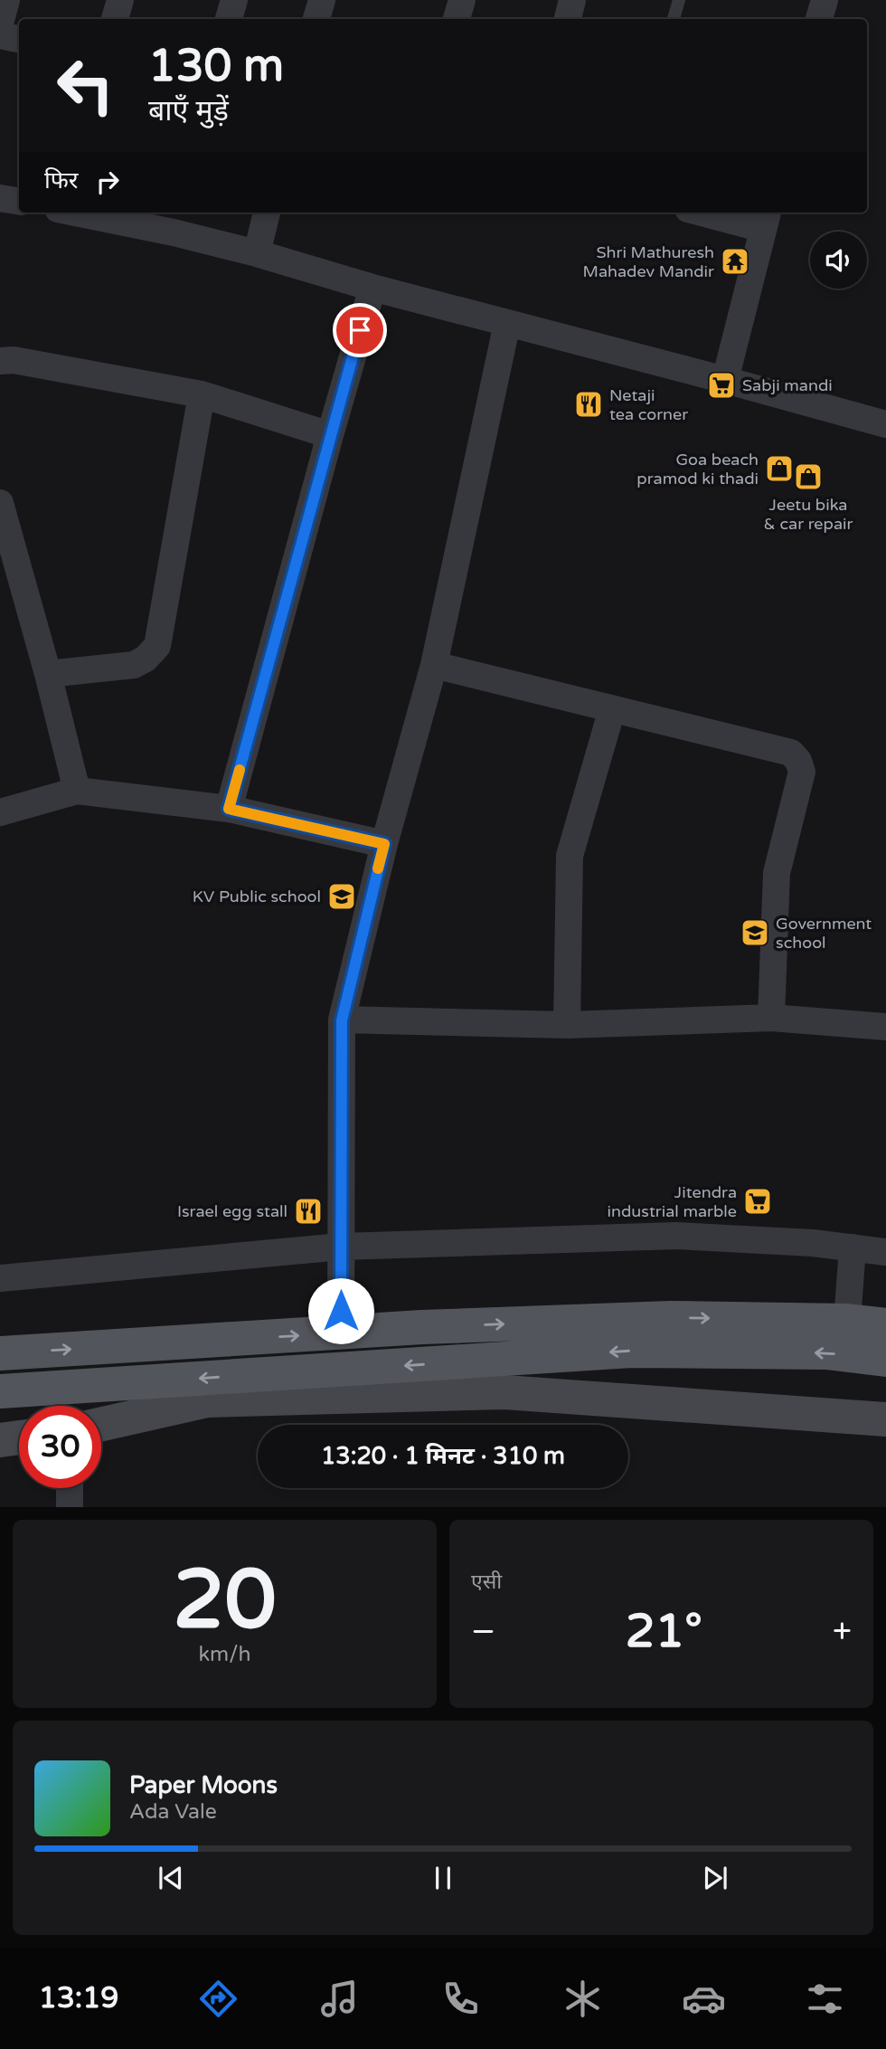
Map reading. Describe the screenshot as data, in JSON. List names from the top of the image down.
{
  "places": {
    "temple": ["Shri Mathuresh Mahadev Mandir"],
    "supermarket": ["Sabji mandi", "Jitendra industrial marble"],
    "restaurant": ["Netaji tea corner", "Israel egg stall"],
    "shop": ["Goa beach pramod ki thadi", "Jeetu bika & car repair"],
    "school or university": ["KV Public school", "Government school"]
  },
  "page": {
    "turn": ["130 m", "बाएँ मुड़ें"],
    "then": "फिर",
    "limit": "30",
    "trip": "13:20 · 1 मिनट · 310 m",
    "tile": [
      ["20", "km/h"],
      "एसी"
    ],
    "heat": ["−", "21°", "+"],
    "song": ["Paper Moons", "Ada Vale"],
    "tabs": "13:19"
  }
}
